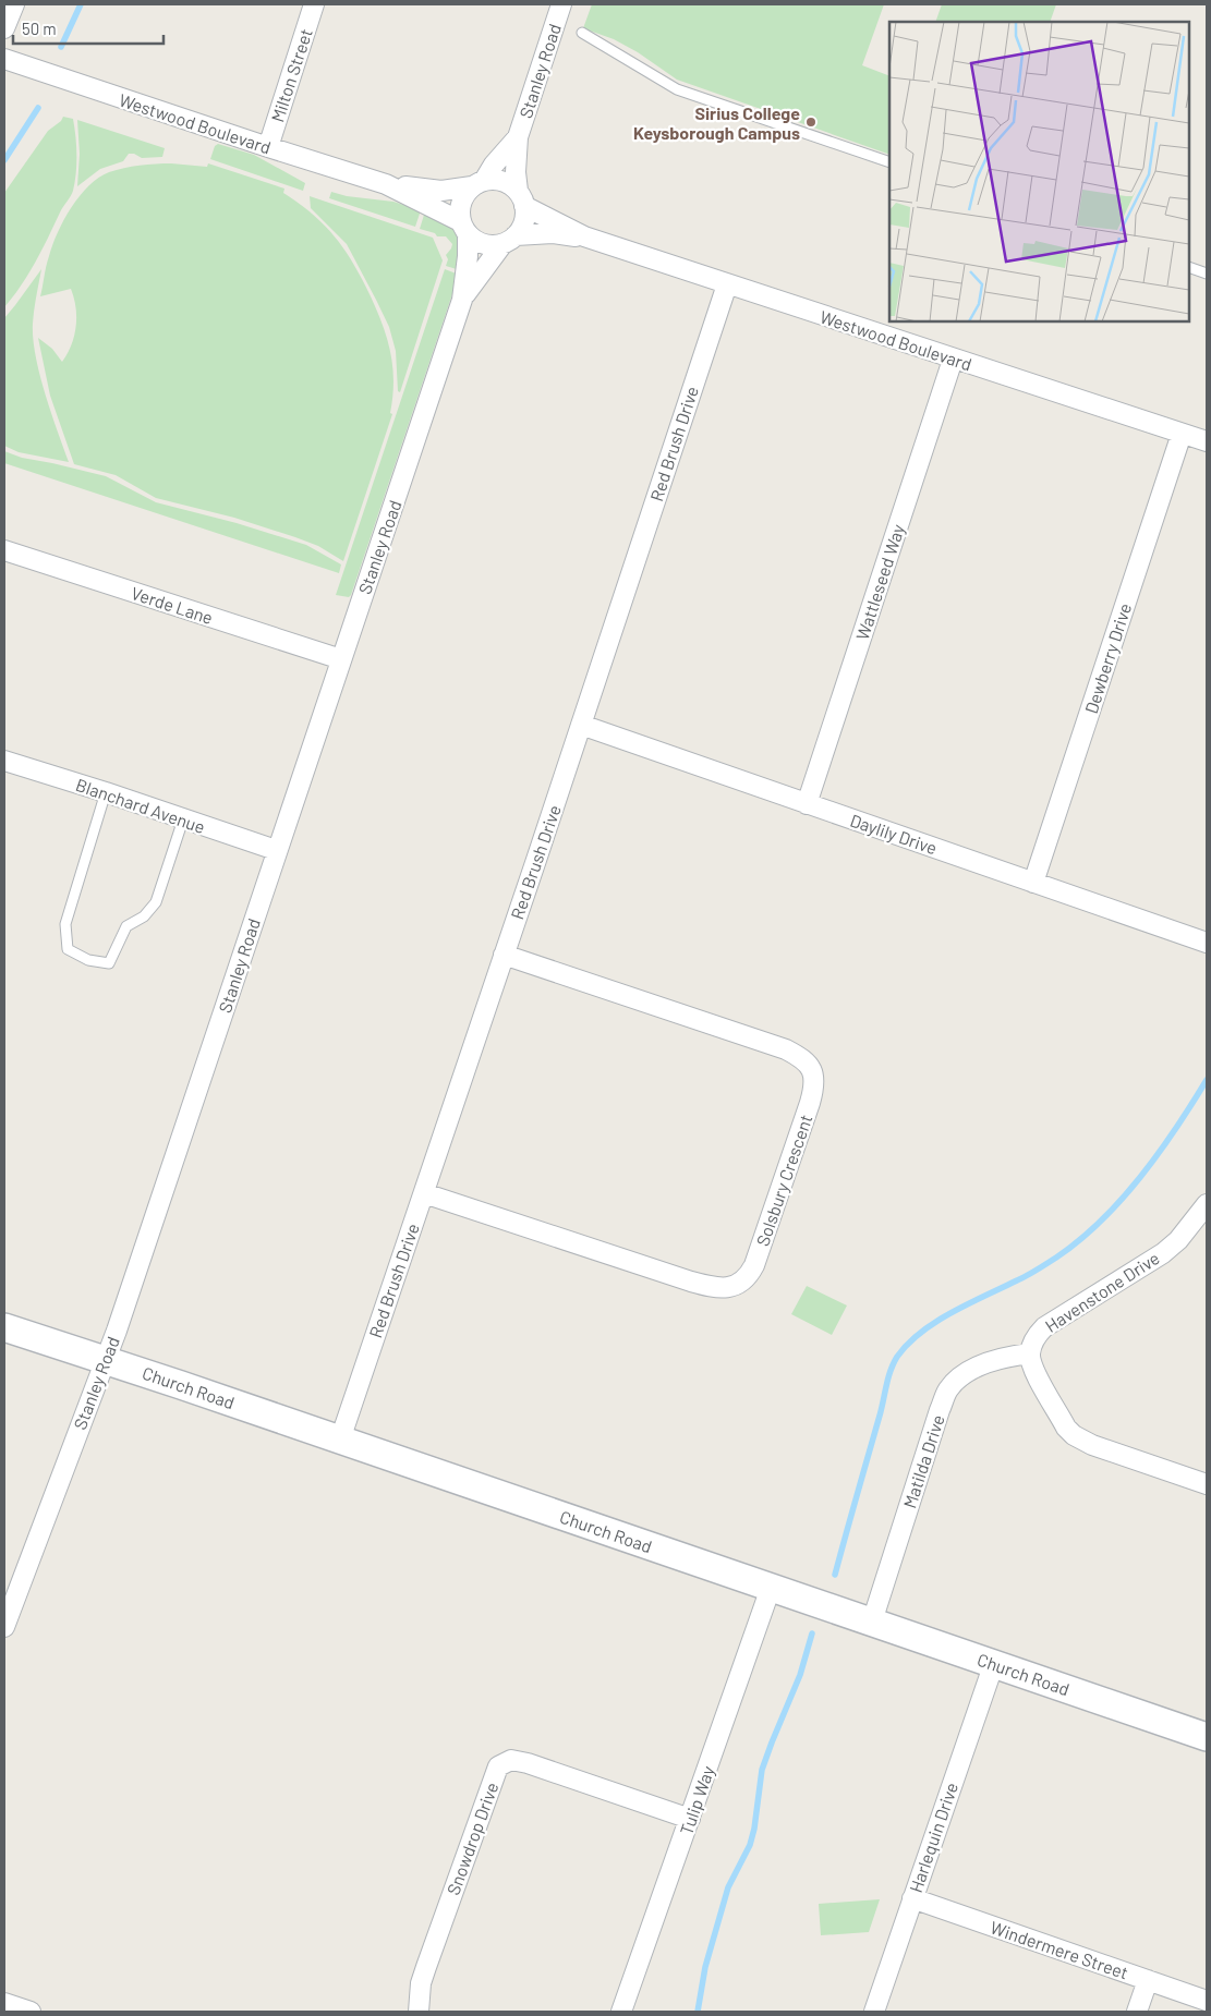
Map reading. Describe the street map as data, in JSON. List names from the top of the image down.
{
  "streets": {
    "main road": ["Church Road"],
    "street": [
      "Stanley Road",
      "Milton Street",
      "Westwood Boulevard",
      "Red Brush Drive",
      "Wattleseed Way",
      "Verde Lane",
      "Dewberry Drive",
      "Blanchard Avenue",
      "Daylily Drive",
      "Solsbury Crescent",
      "Havenstone Drive",
      "Matilda Drive",
      "Tulip Way",
      "Harlequin Drive",
      "Snowdrop Drive",
      "Windermere Street"
    ]
  },
  "crossings": [
    ["Stanley Road", "Westwood Boulevard"],
    ["Stanley Road", "Verde Lane"],
    ["Stanley Road", "Blanchard Avenue"],
    ["Stanley Road", "Church Road"],
    ["Milton Street", "Westwood Boulevard"],
    ["Westwood Boulevard", "Red Brush Drive"],
    ["Westwood Boulevard", "Wattleseed Way"],
    ["Westwood Boulevard", "Dewberry Drive"],
    ["Red Brush Drive", "Daylily Drive"],
    ["Red Brush Drive", "Solsbury Crescent"],
    ["Red Brush Drive", "Church Road"],
    ["Wattleseed Way", "Daylily Drive"],
    ["Dewberry Drive", "Daylily Drive"],
    ["Havenstone Drive", "Matilda Drive"],
    ["Church Road", "Matilda Drive"],
    ["Church Road", "Tulip Way"],
    ["Church Road", "Harlequin Drive"],
    ["Tulip Way", "Snowdrop Drive"],
    ["Harlequin Drive", "Windermere Street"]
  ],
  "places": ["Sirius College Keysborough Campus"],
  "scale_bar": "50 m"
}
